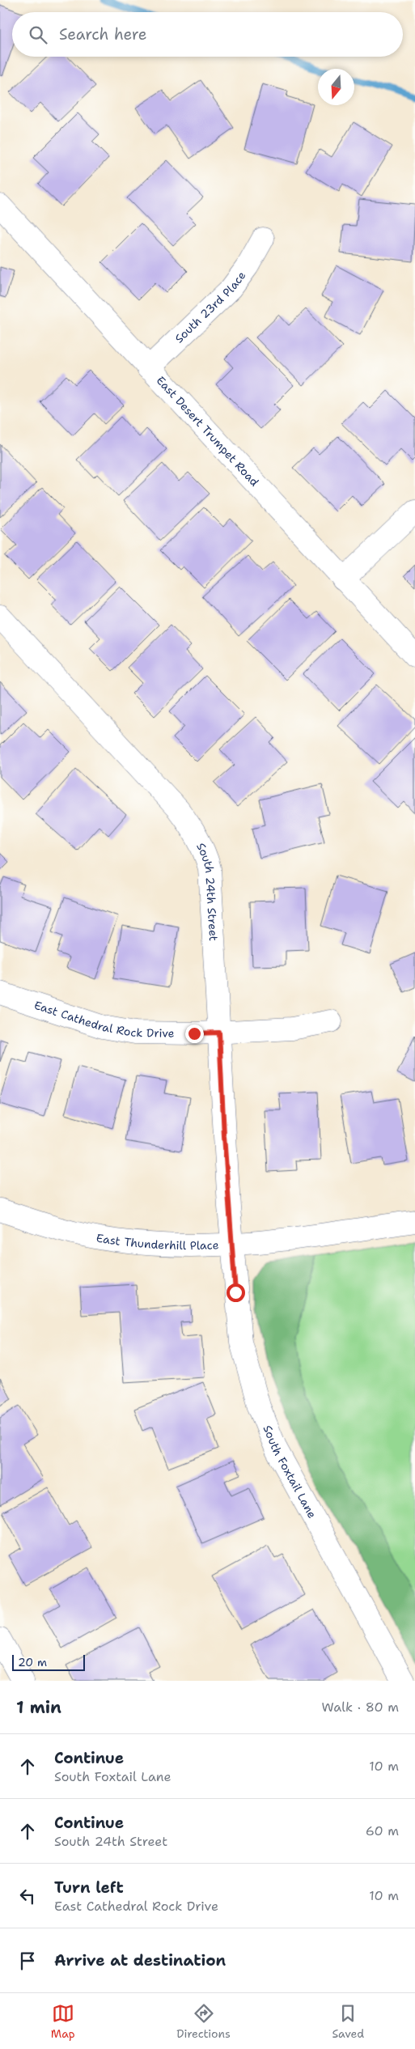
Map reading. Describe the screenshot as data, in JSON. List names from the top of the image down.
{
  "streets": {
    "street": [
      "South 23rd Place",
      "East Desert Trumpet Road",
      "South 24th Street",
      "East Cathedral Rock Drive",
      "East Thunderhill Place",
      "South Foxtail Lane"
    ]
  },
  "crossings": [
    ["South 23rd Place", "East Desert Trumpet Road"],
    ["South 24th Street", "East Cathedral Rock Drive"],
    ["South 24th Street", "East Thunderhill Place"],
    ["South 24th Street", "South Foxtail Lane"],
    ["East Thunderhill Place", "South Foxtail Lane"]
  ],
  "scale_bar": "20 m",
  "north": "bottom",
  "page": {
    "search": "Search here",
    "scale": "20 m",
    "heading": ["1 min", "Walk · 80 m"],
    "list": [
      ["Continue", "South Foxtail Lane", "10 m"],
      ["Continue", "South 24th Street", "60 m"],
      ["Turn left", "East Cathedral Rock Drive", "10 m"],
      "Arrive at destination"
    ],
    "nav": ["Map", "Directions", "Saved"]
  }
}
